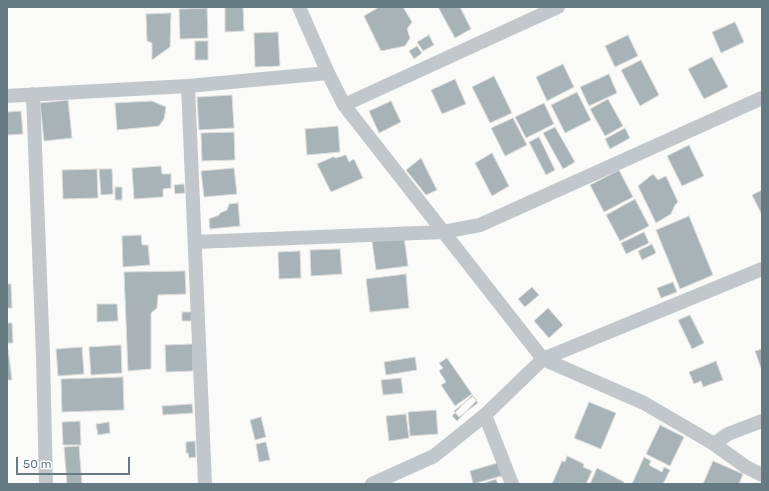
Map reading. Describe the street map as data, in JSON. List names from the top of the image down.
{
  "scale_bar": "50 m"
}
